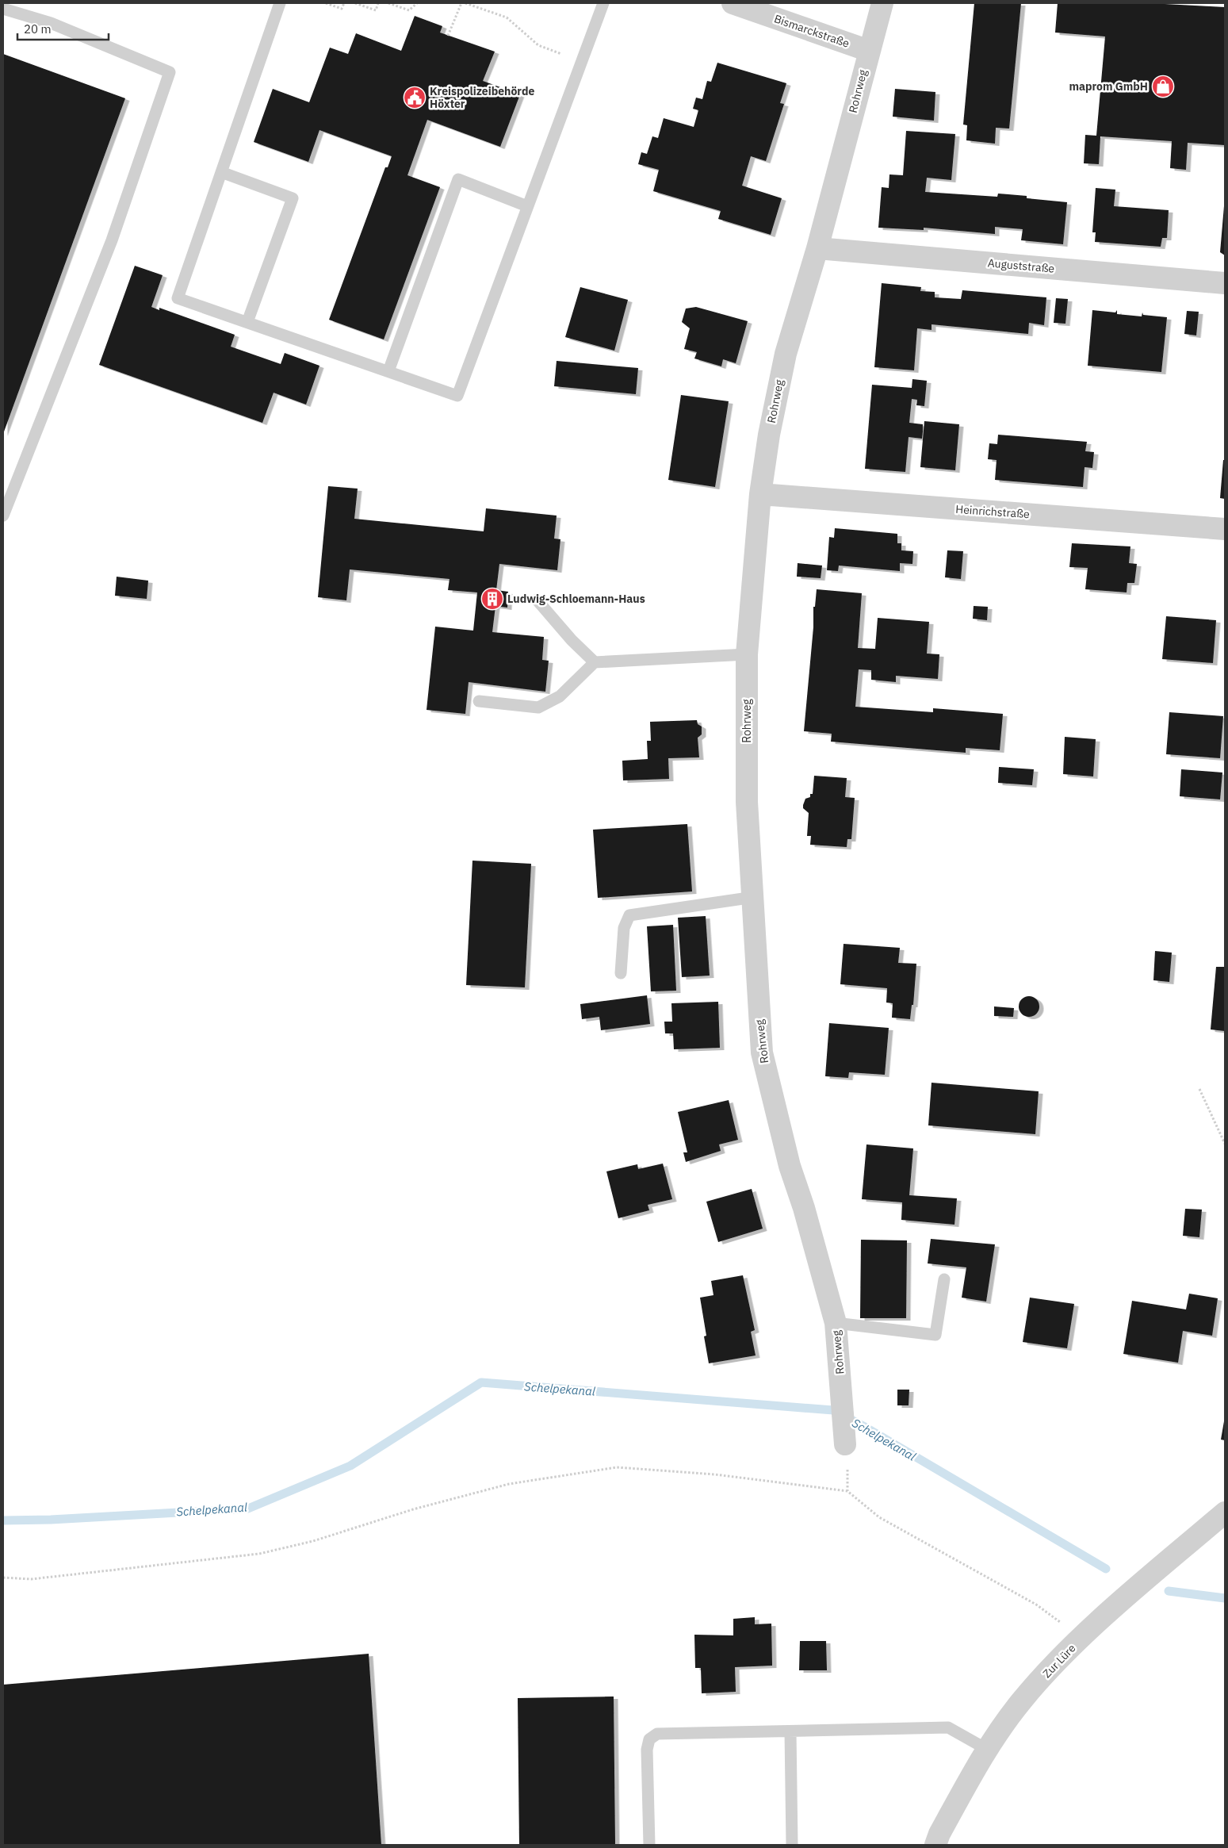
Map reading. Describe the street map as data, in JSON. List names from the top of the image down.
{
  "streets": {
    "street": [
      "Bismarckstraße",
      "Rohrweg",
      "Auguststraße",
      "Heinrichstraße",
      "Zur Lüre"
    ]
  },
  "crossings": [
    ["Bismarckstraße", "Rohrweg"],
    ["Rohrweg", "Auguststraße"],
    ["Rohrweg", "Heinrichstraße"]
  ],
  "water": ["Schelpekanal"],
  "places": {
    "shop": ["maprom GmbH"],
    "public building": ["Kreispolizeibehörde Höxter"],
    "building": ["Ludwig-Schloemann-Haus"]
  },
  "scale_bar": "20 m"
}
